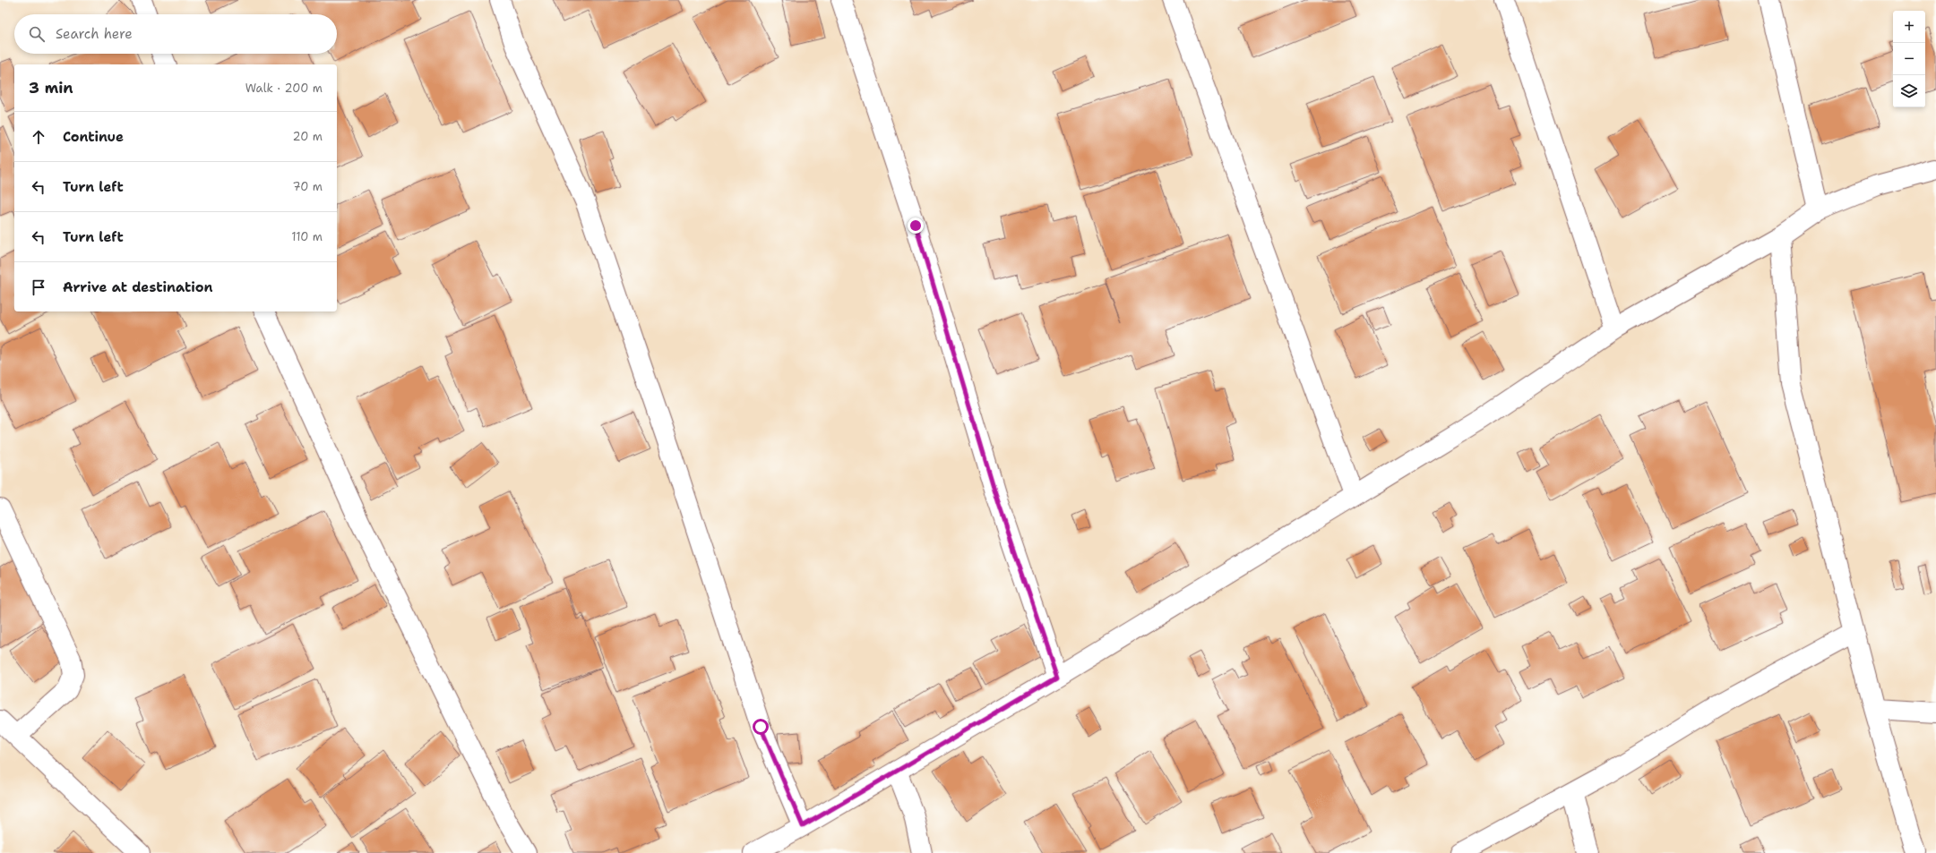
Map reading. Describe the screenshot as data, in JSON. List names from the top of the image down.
{
  "page": {
    "map_buttons": ["+", "−"],
    "search": "Search here",
    "heading": ["3 min", "Walk · 200 m"],
    "list": [
      ["Continue", "20 m"],
      ["Turn left", "70 m"],
      ["Turn left", "110 m"],
      "Arrive at destination"
    ]
  }
}
